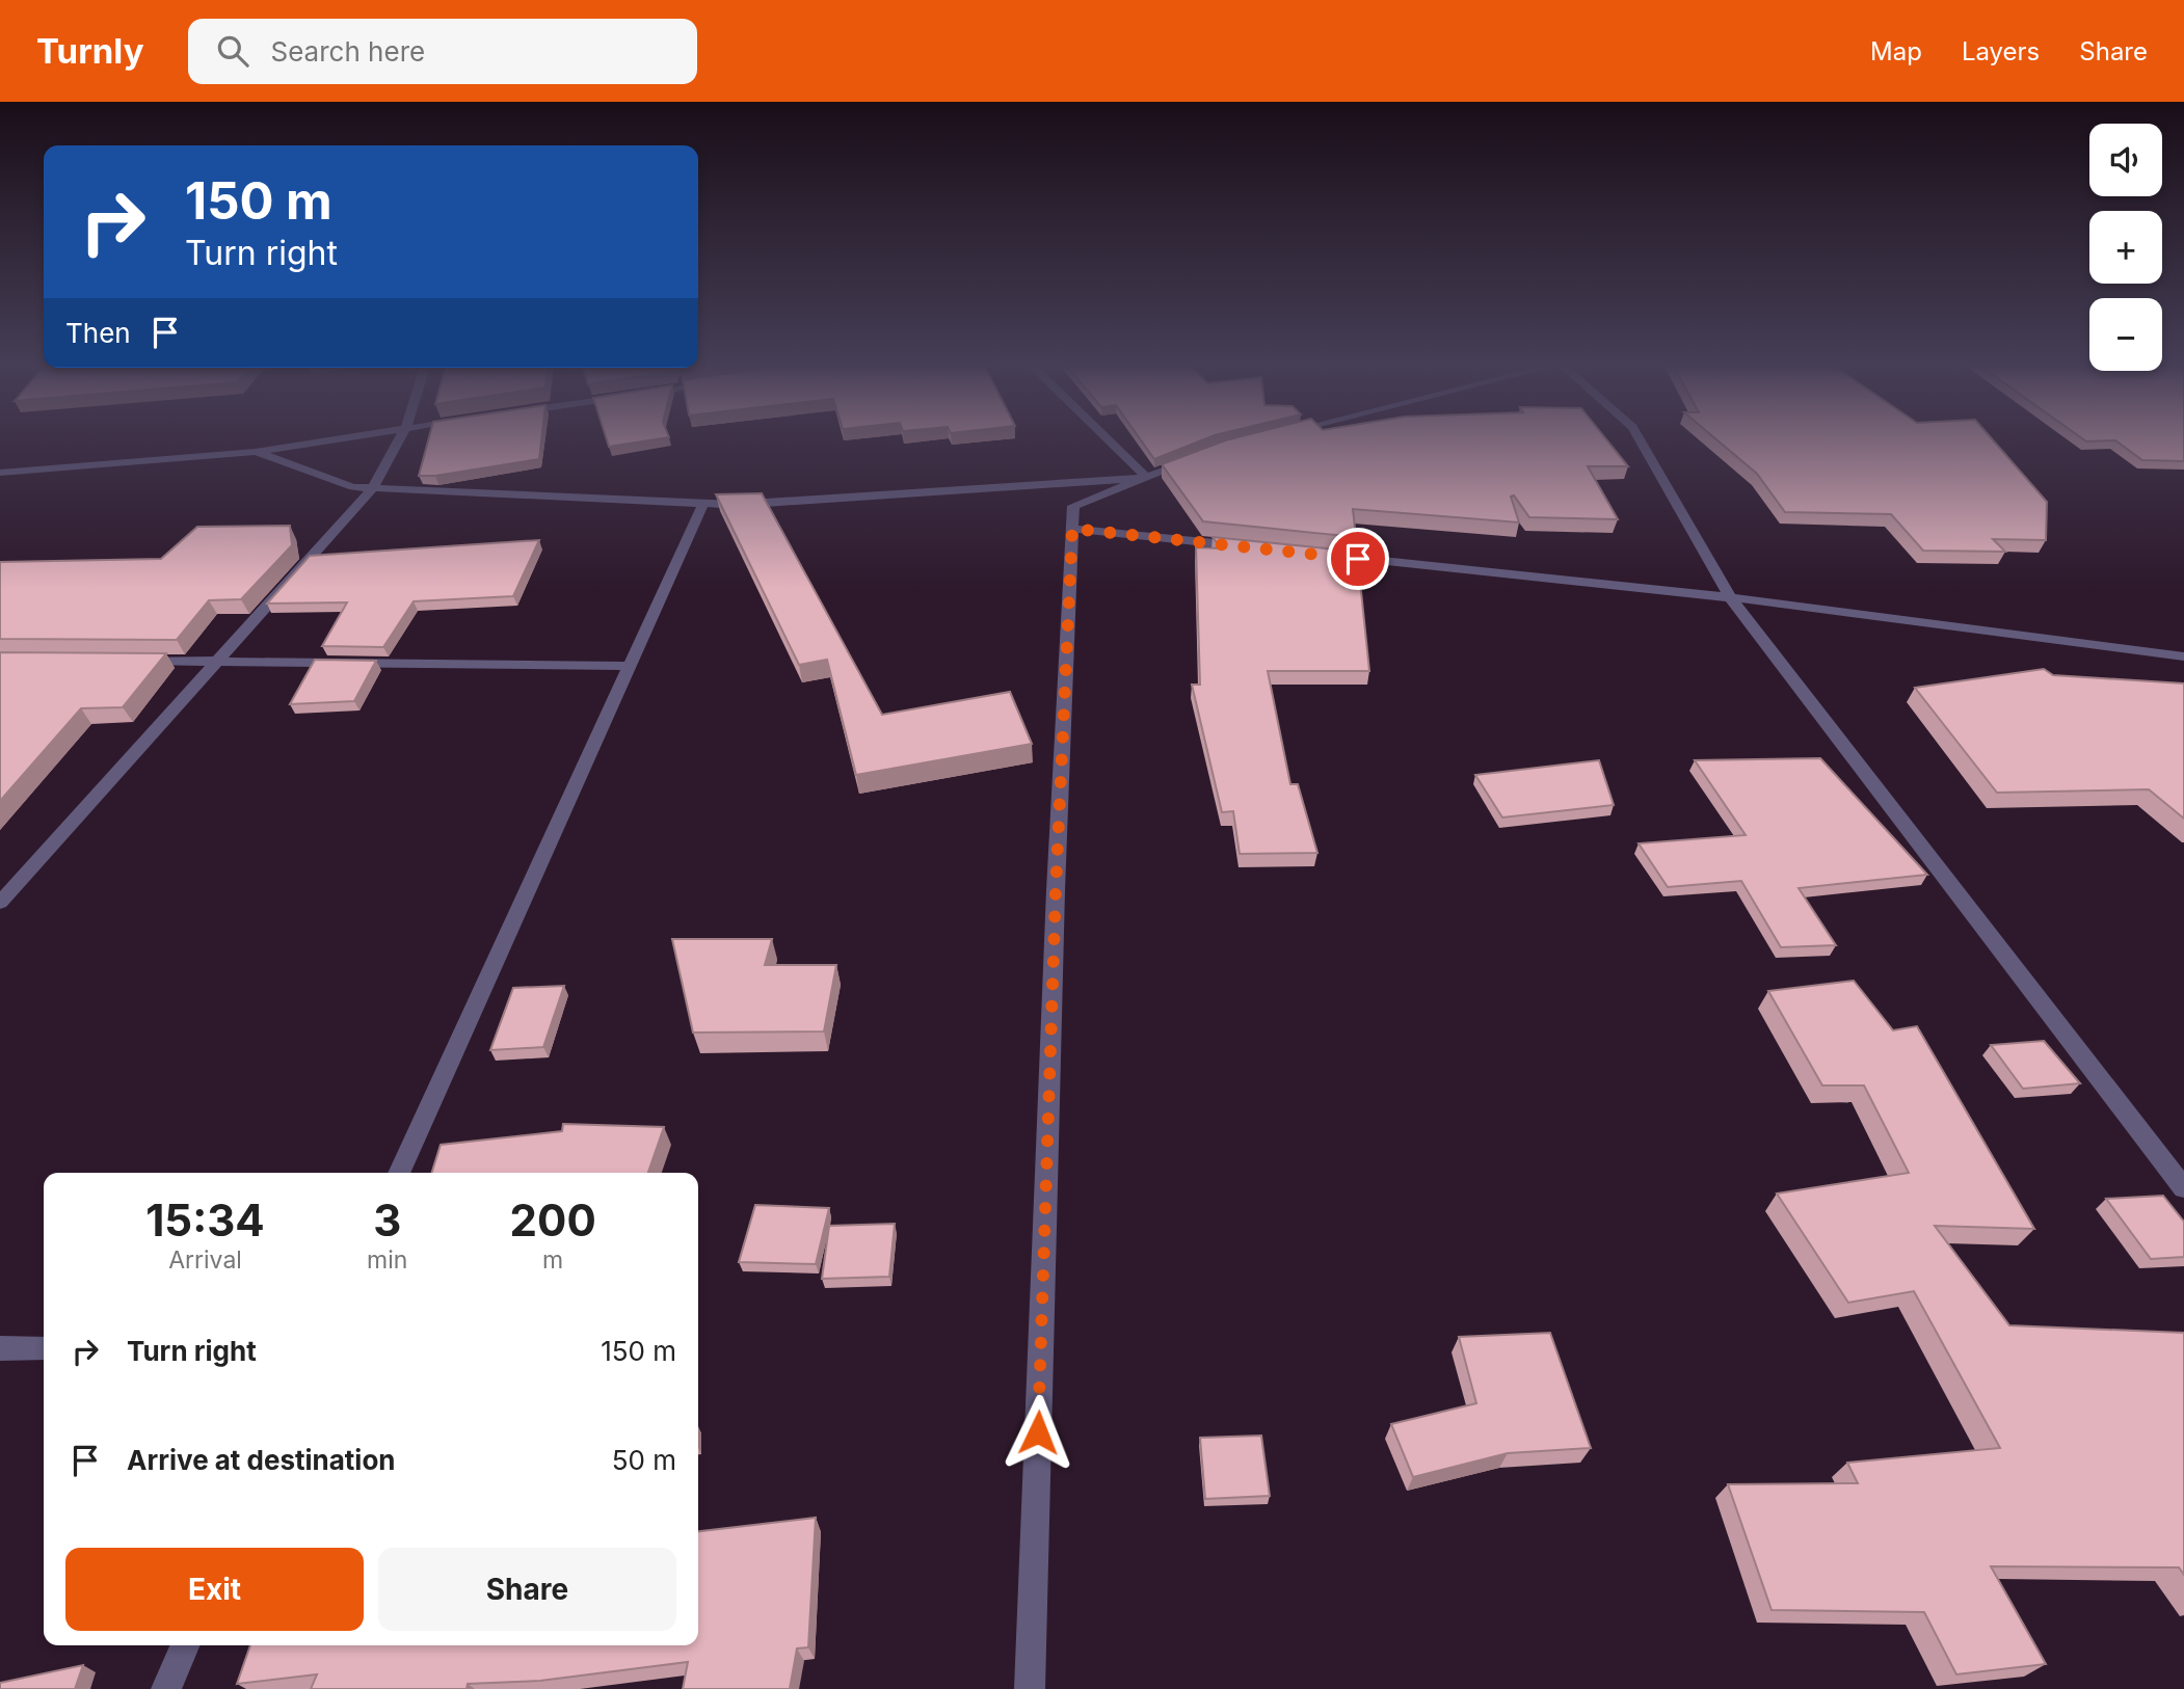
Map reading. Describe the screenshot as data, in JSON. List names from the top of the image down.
{
  "page": {
    "header": "Turnly",
    "search": "Search here",
    "nav": ["Map", "Layers", "Share"],
    "map_buttons": ["+", "−"],
    "turn": ["150 m", "Turn right"],
    "then": "Then",
    "eta": [
      "15:34",
      "Arrival",
      "3",
      "min",
      "200",
      "m"
    ],
    "list": [
      {
        "name": "Turn right",
        "value": "150 m"
      },
      {
        "name": "Arrive at destination",
        "value": "50 m"
      }
    ],
    "buttons": ["Exit", "Share"]
  }
}
